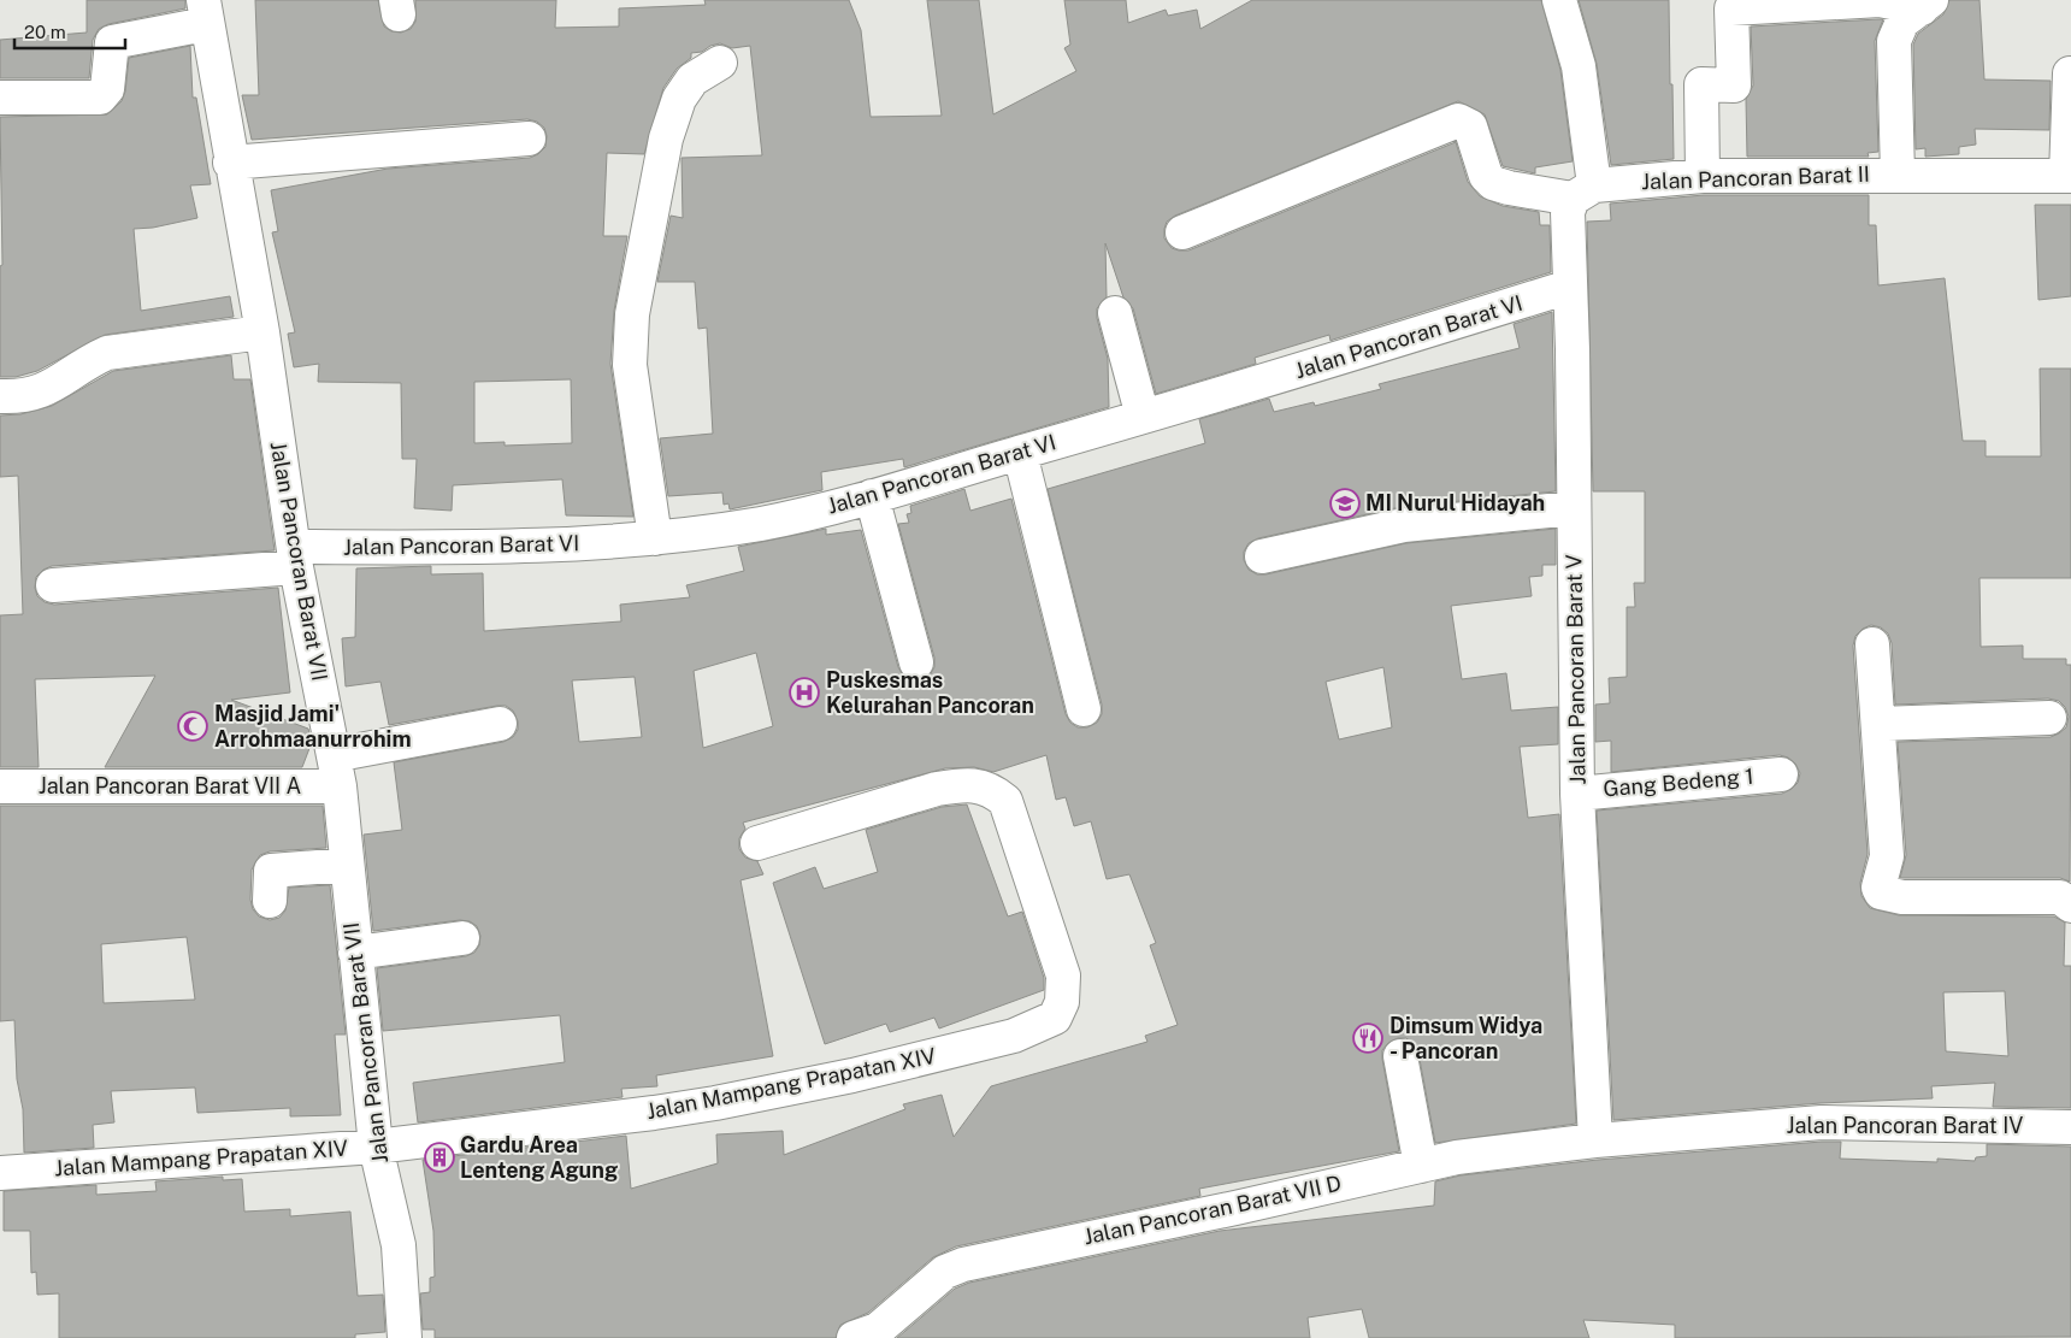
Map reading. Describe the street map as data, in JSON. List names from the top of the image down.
{
  "streets": {
    "street": [
      "Jalan Pancoran Barat II",
      "Jalan Pancoran Barat VI",
      "Jalan Pancoran Barat VII",
      "Jalan Pancoran Barat V",
      "Gang Bedeng 1",
      "Jalan Pancoran Barat VII A",
      "Jalan Mampang Prapatan XIV",
      "Jalan Pancoran Barat IV",
      "Jalan Pancoran Barat VII D"
    ]
  },
  "crossings": [
    ["Jalan Pancoran Barat II", "Jalan Pancoran Barat V"],
    ["Jalan Pancoran Barat VI", "Jalan Pancoran Barat VII"],
    ["Jalan Pancoran Barat VI", "Jalan Pancoran Barat V"],
    ["Jalan Pancoran Barat VII", "Jalan Pancoran Barat VII A"],
    ["Jalan Pancoran Barat VII", "Jalan Mampang Prapatan XIV"],
    ["Jalan Pancoran Barat V", "Gang Bedeng 1"],
    ["Jalan Pancoran Barat V", "Jalan Pancoran Barat IV"],
    ["Jalan Pancoran Barat V", "Jalan Pancoran Barat VII D"],
    ["Jalan Pancoran Barat IV", "Jalan Pancoran Barat VII D"]
  ],
  "places": {
    "school or university": ["MI Nurul Hidayah"],
    "hospital": ["Puskesmas Kelurahan Pancoran"],
    "mosque": ["Masjid Jami' Arrohmaanurrohim"],
    "restaurant": ["Dimsum Widya - Pancoran"],
    "building": ["Gardu Area Lenteng Agung"]
  },
  "scale_bar": "20 m"
}
